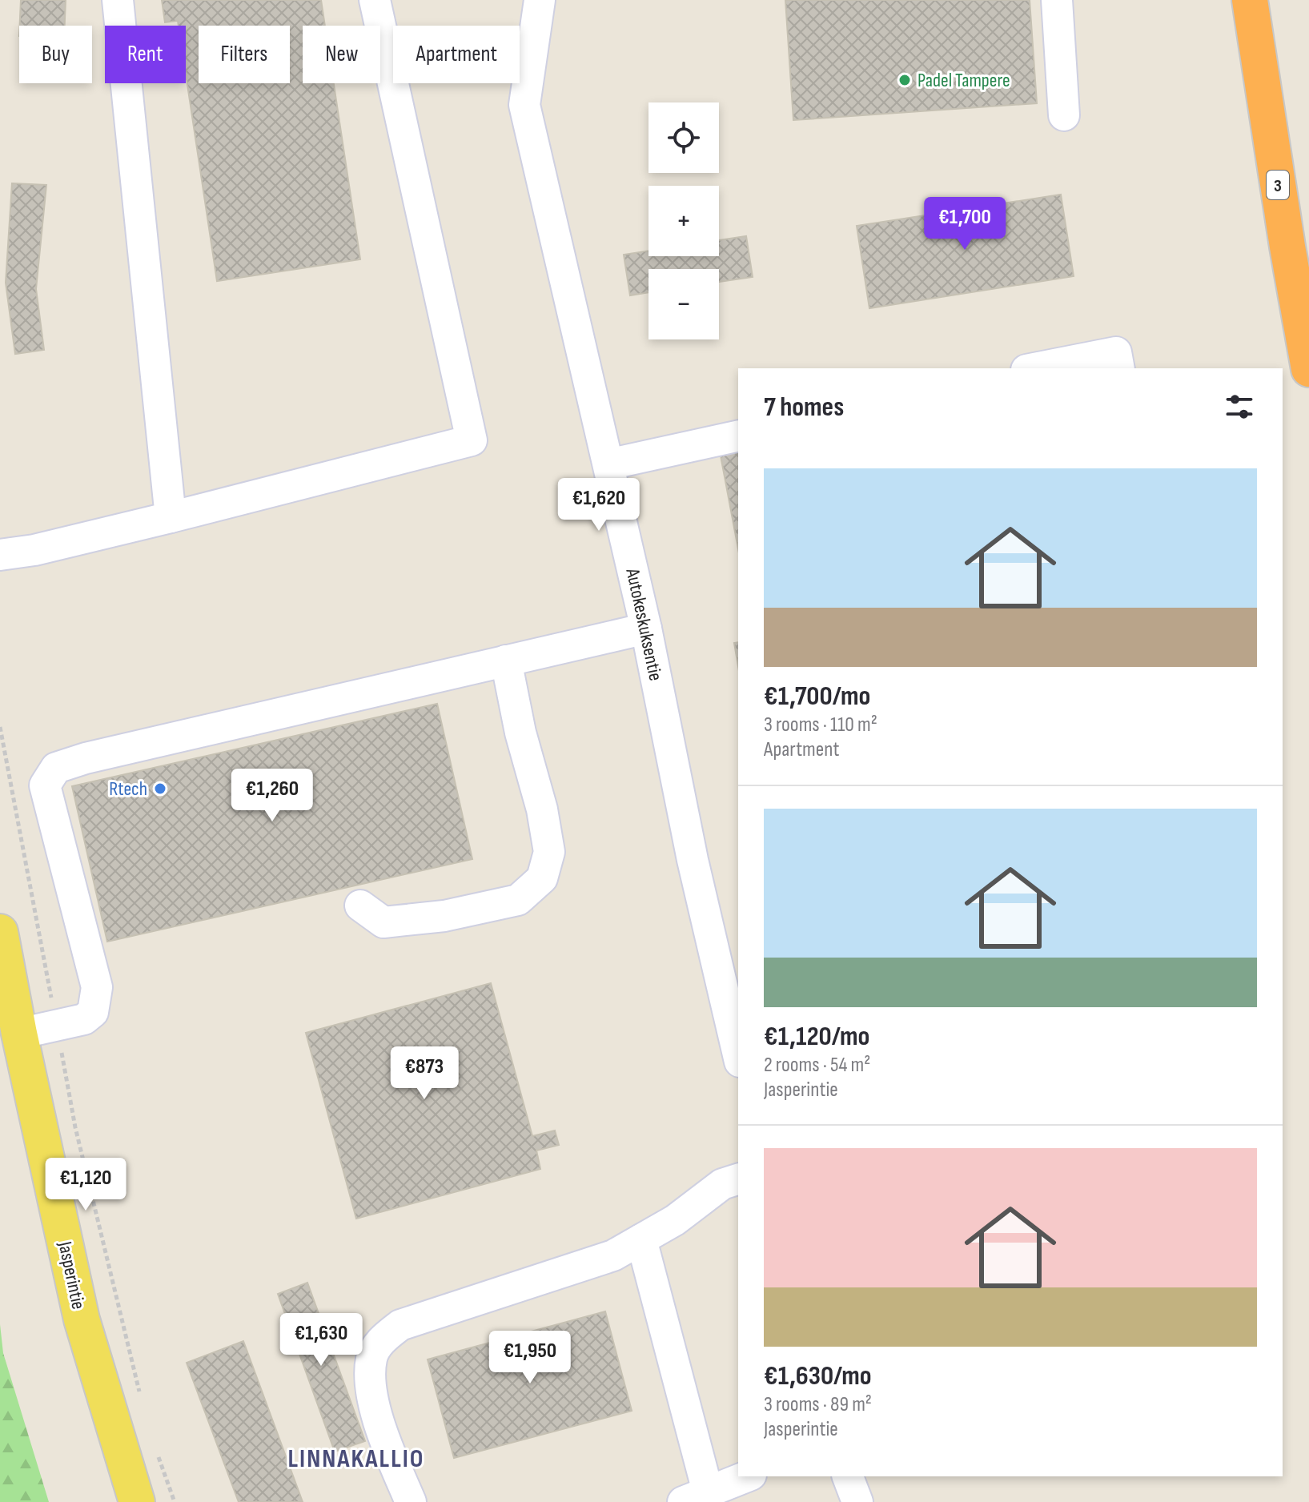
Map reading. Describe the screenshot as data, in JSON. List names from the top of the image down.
{
  "streets": {
    "highway": ["3"],
    "main road": ["Jasperintie"],
    "street": ["Autokeskuksentie"]
  },
  "districts": ["LINNAKALLIO"],
  "places": ["Padel Tampere", "Rtech"],
  "page": {
    "chip": [
      "Buy",
      "Rent",
      "Filters",
      "New",
      "Apartment"
    ],
    "map_buttons": ["+", "−"],
    "price": [
      "€1,700",
      "€1,620",
      "€1,260",
      "€873",
      "€1,120",
      "€1,630",
      "€1,950"
    ],
    "heading": "7 homes",
    "list": [
      {
        "name": "€1,700/mo",
        "note": "3 rooms · 110 m² · Apartment"
      },
      {
        "name": "€1,120/mo",
        "note": "2 rooms · 54 m² · Jasperintie"
      },
      {
        "name": "€1,630/mo",
        "note": "3 rooms · 89 m² · Jasperintie"
      }
    ]
  }
}
